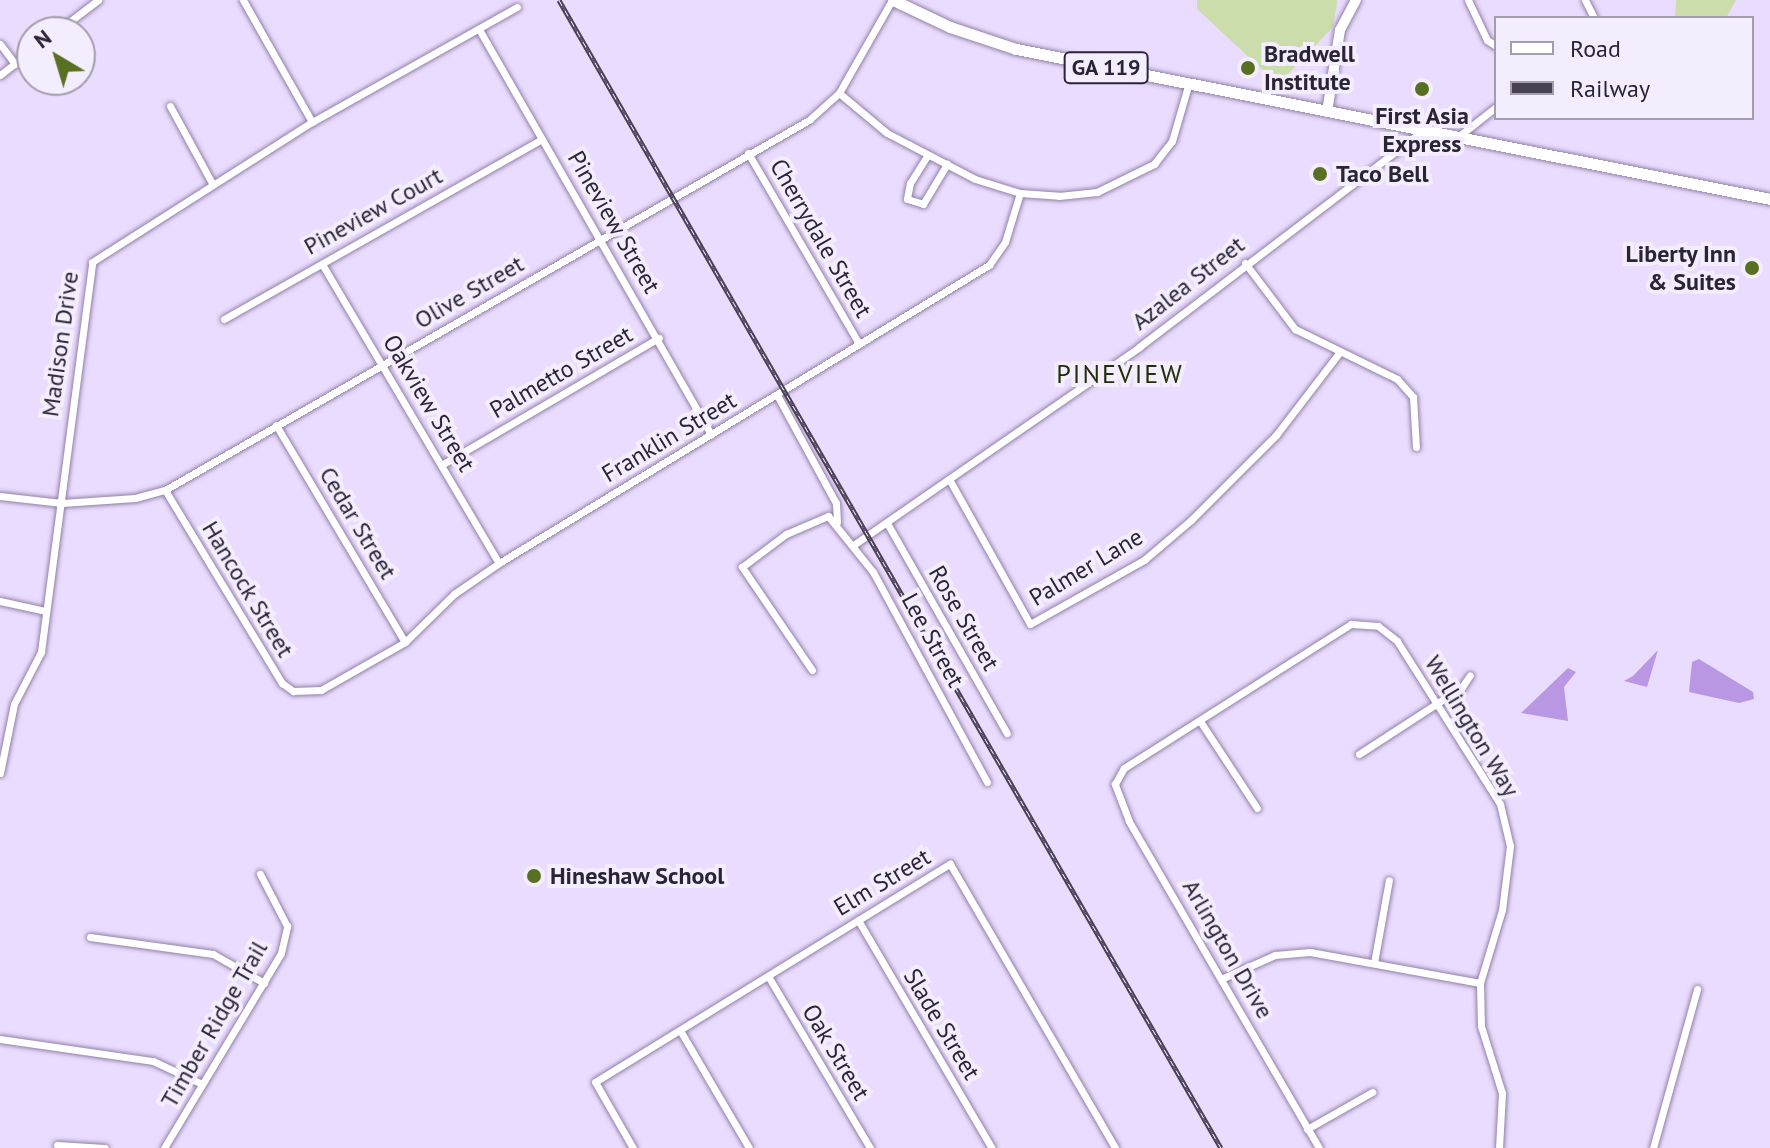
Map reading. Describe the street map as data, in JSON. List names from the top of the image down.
{
  "streets": {
    "main road": ["GA 119"],
    "street": [
      "Pineview Court",
      "Pineview Street",
      "Cherrydale Street",
      "Azalea Street",
      "Olive Street",
      "Madison Drive",
      "Palmetto Street",
      "Oakview Street",
      "Franklin Street",
      "Cedar Street",
      "Palmer Lane",
      "Hancock Street",
      "Rose Street",
      "Lee Street",
      "Wellington Way",
      "Elm Street",
      "Arlington Drive",
      "Timber Ridge Trail",
      "Slade Street",
      "Oak Street"
    ]
  },
  "crossings": [
    ["GA 119", "Azalea Street"],
    ["GA 119", "Olive Street"],
    ["Pineview Court", "Pineview Street"],
    ["Pineview Court", "Oakview Street"],
    ["Pineview Street", "Olive Street"],
    ["Pineview Street", "Madison Drive"],
    ["Pineview Street", "Palmetto Street"],
    ["Pineview Street", "Franklin Street"],
    ["Cherrydale Street", "Olive Street"],
    ["Cherrydale Street", "Franklin Street"],
    ["Azalea Street", "Palmer Lane"],
    ["Azalea Street", "Rose Street"],
    ["Azalea Street", "Lee Street"],
    ["Olive Street", "Madison Drive"],
    ["Olive Street", "Oakview Street"],
    ["Olive Street", "Cedar Street"],
    ["Olive Street", "Hancock Street"],
    ["Palmetto Street", "Oakview Street"],
    ["Oakview Street", "Franklin Street"],
    ["Franklin Street", "Cedar Street"],
    ["Franklin Street", "Hancock Street"],
    ["Franklin Street", "Lee Street"],
    ["Wellington Way", "Arlington Drive"],
    ["Elm Street", "Slade Street"],
    ["Elm Street", "Oak Street"]
  ],
  "districts": ["PINEVIEW"],
  "places": [
    "Bradwell Institute",
    "First Asia Express",
    "Taco Bell",
    "Liberty Inn & Suites",
    "Hineshaw School"
  ],
  "legend": ["Road", "Railway"],
  "north": "top left"
}
